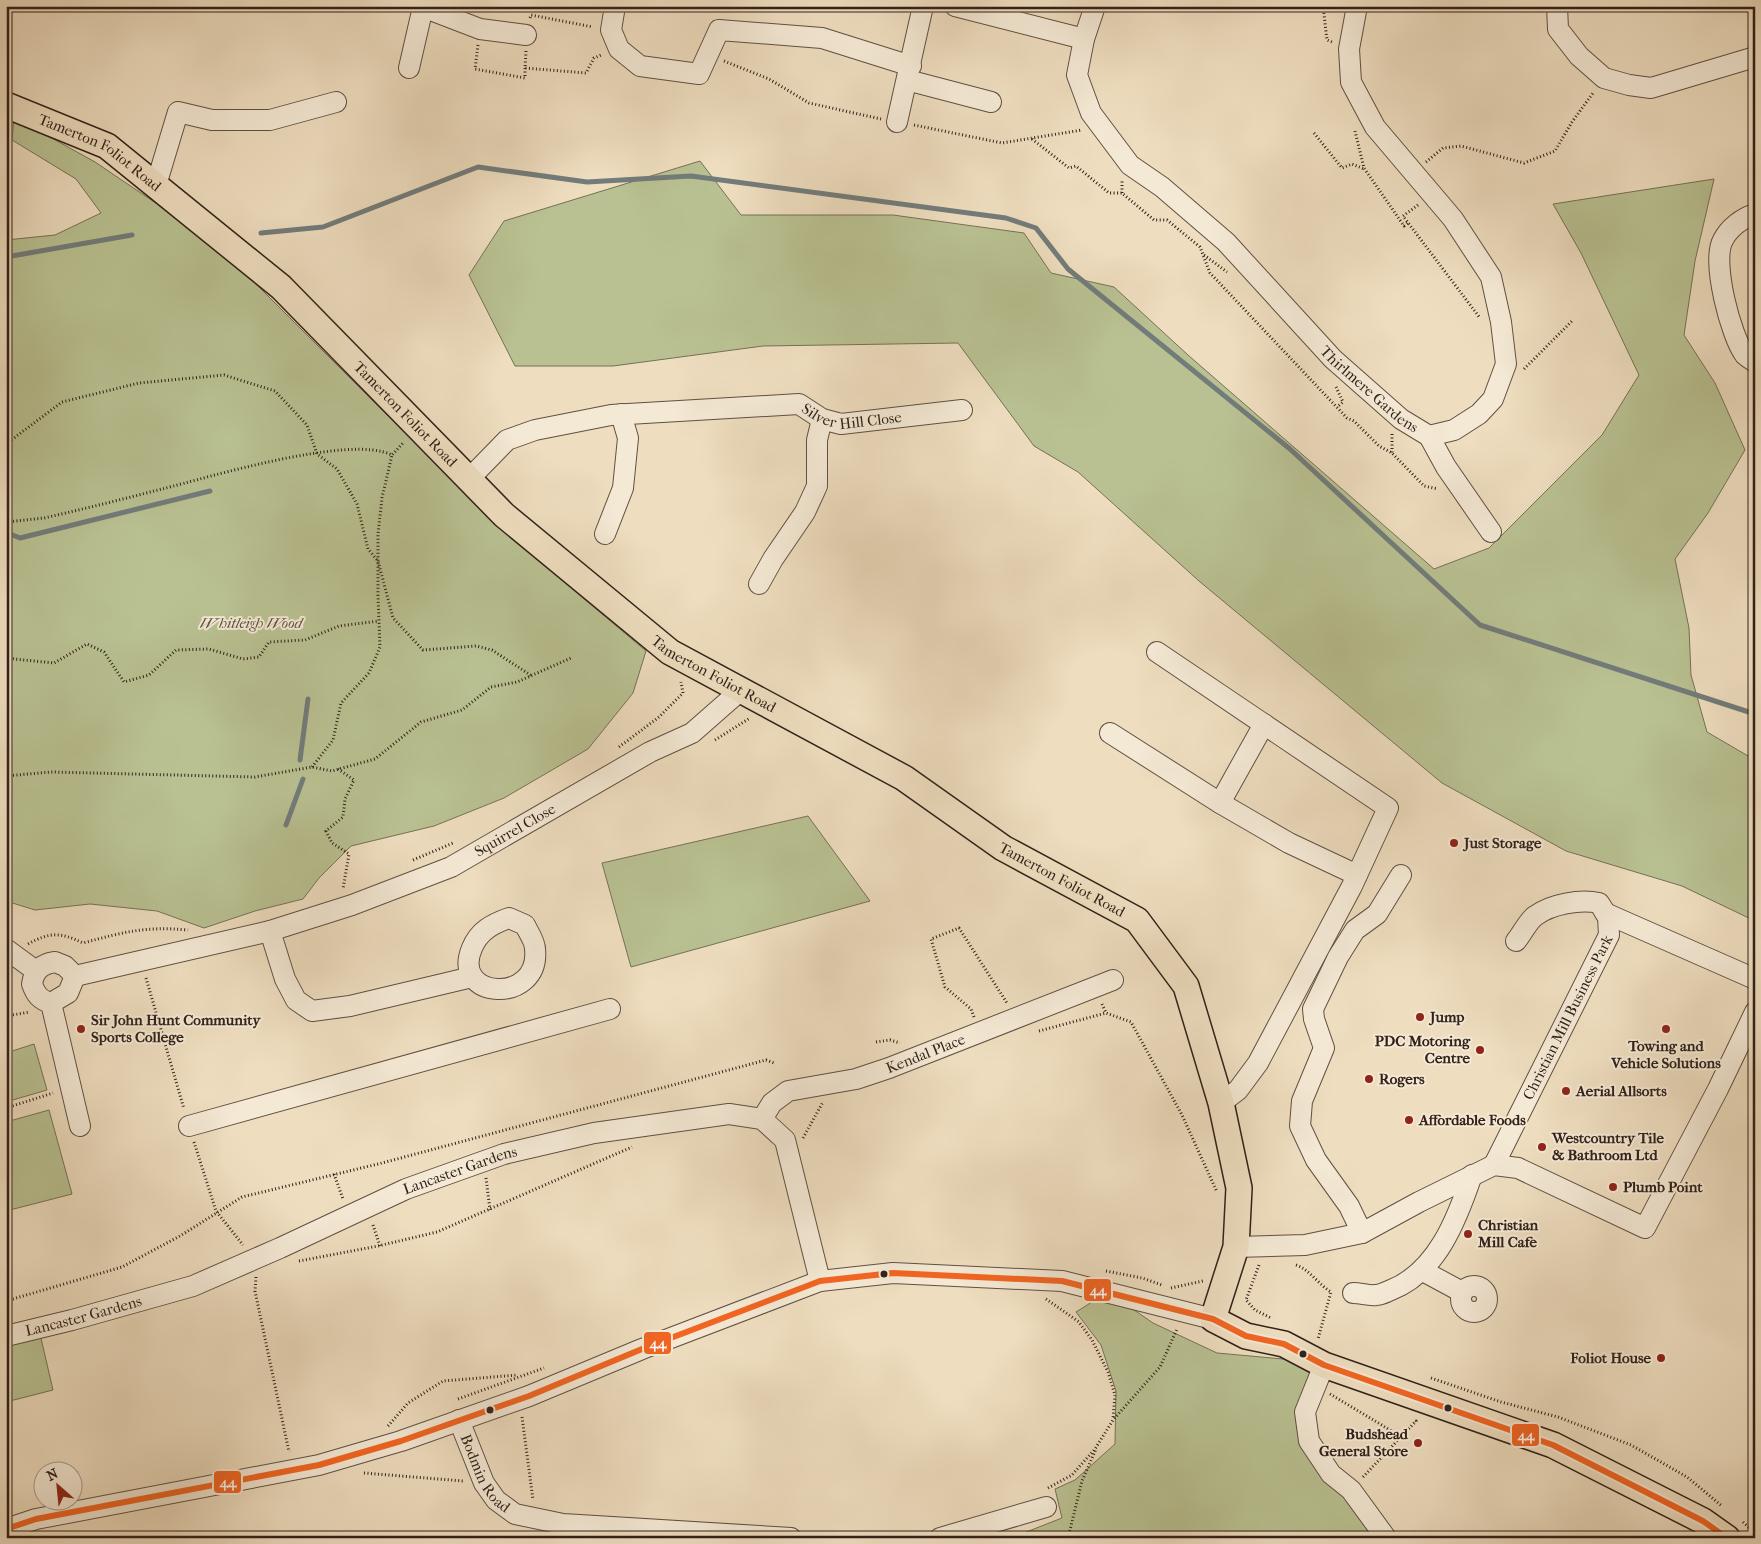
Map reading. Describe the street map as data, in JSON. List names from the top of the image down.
{
  "streets": {
    "main road": ["Tamerton Foliot Road"],
    "street": [
      "Thirlmere Gardens",
      "Silver Hill Close",
      "Squirrel Close",
      "Christian Mill Business Park",
      "Kendal Place",
      "Lancaster Gardens",
      "Bodmin Road"
    ]
  },
  "crossings": [
    ["Tamerton Foliot Road", "Silver Hill Close"],
    ["Tamerton Foliot Road", "Squirrel Close"],
    ["Kendal Place", "Lancaster Gardens"]
  ],
  "parks": ["Whitleigh Wood"],
  "places": [
    "Just Storage",
    "Jump",
    "Sir John Hunt Community Sports College",
    "Towing and Vehicle Solutions",
    "PDC Motoring Centre",
    "Rogers",
    "Aerial Allsorts",
    "Affordable Foods",
    "Westcountry Tile & Bathroom Ltd",
    "Plumb Point",
    "Christian Mill Cafe",
    "Foliot House",
    "Budshead General Store"
  ],
  "lines": ["transit line 44"],
  "north": "top left"
}
